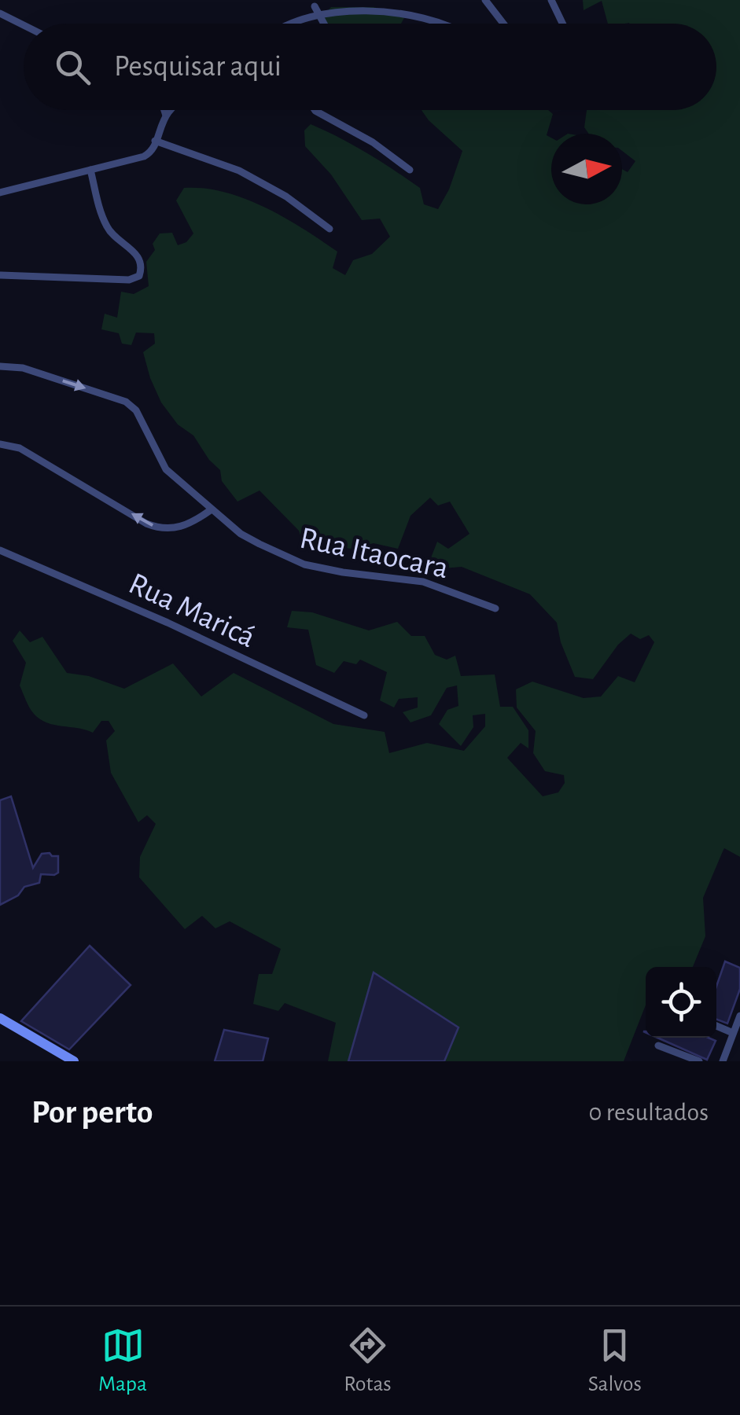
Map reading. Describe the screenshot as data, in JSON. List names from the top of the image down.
{
  "streets": {
    "street": ["Rua Itaocara", "Rua Maricá"]
  },
  "one_way": ["Rua Itaocara"],
  "north": "right",
  "page": {
    "search": "Pesquisar aqui",
    "heading": ["Por perto", "0 resultados"],
    "nav": ["Mapa", "Rotas", "Salvos"]
  }
}
